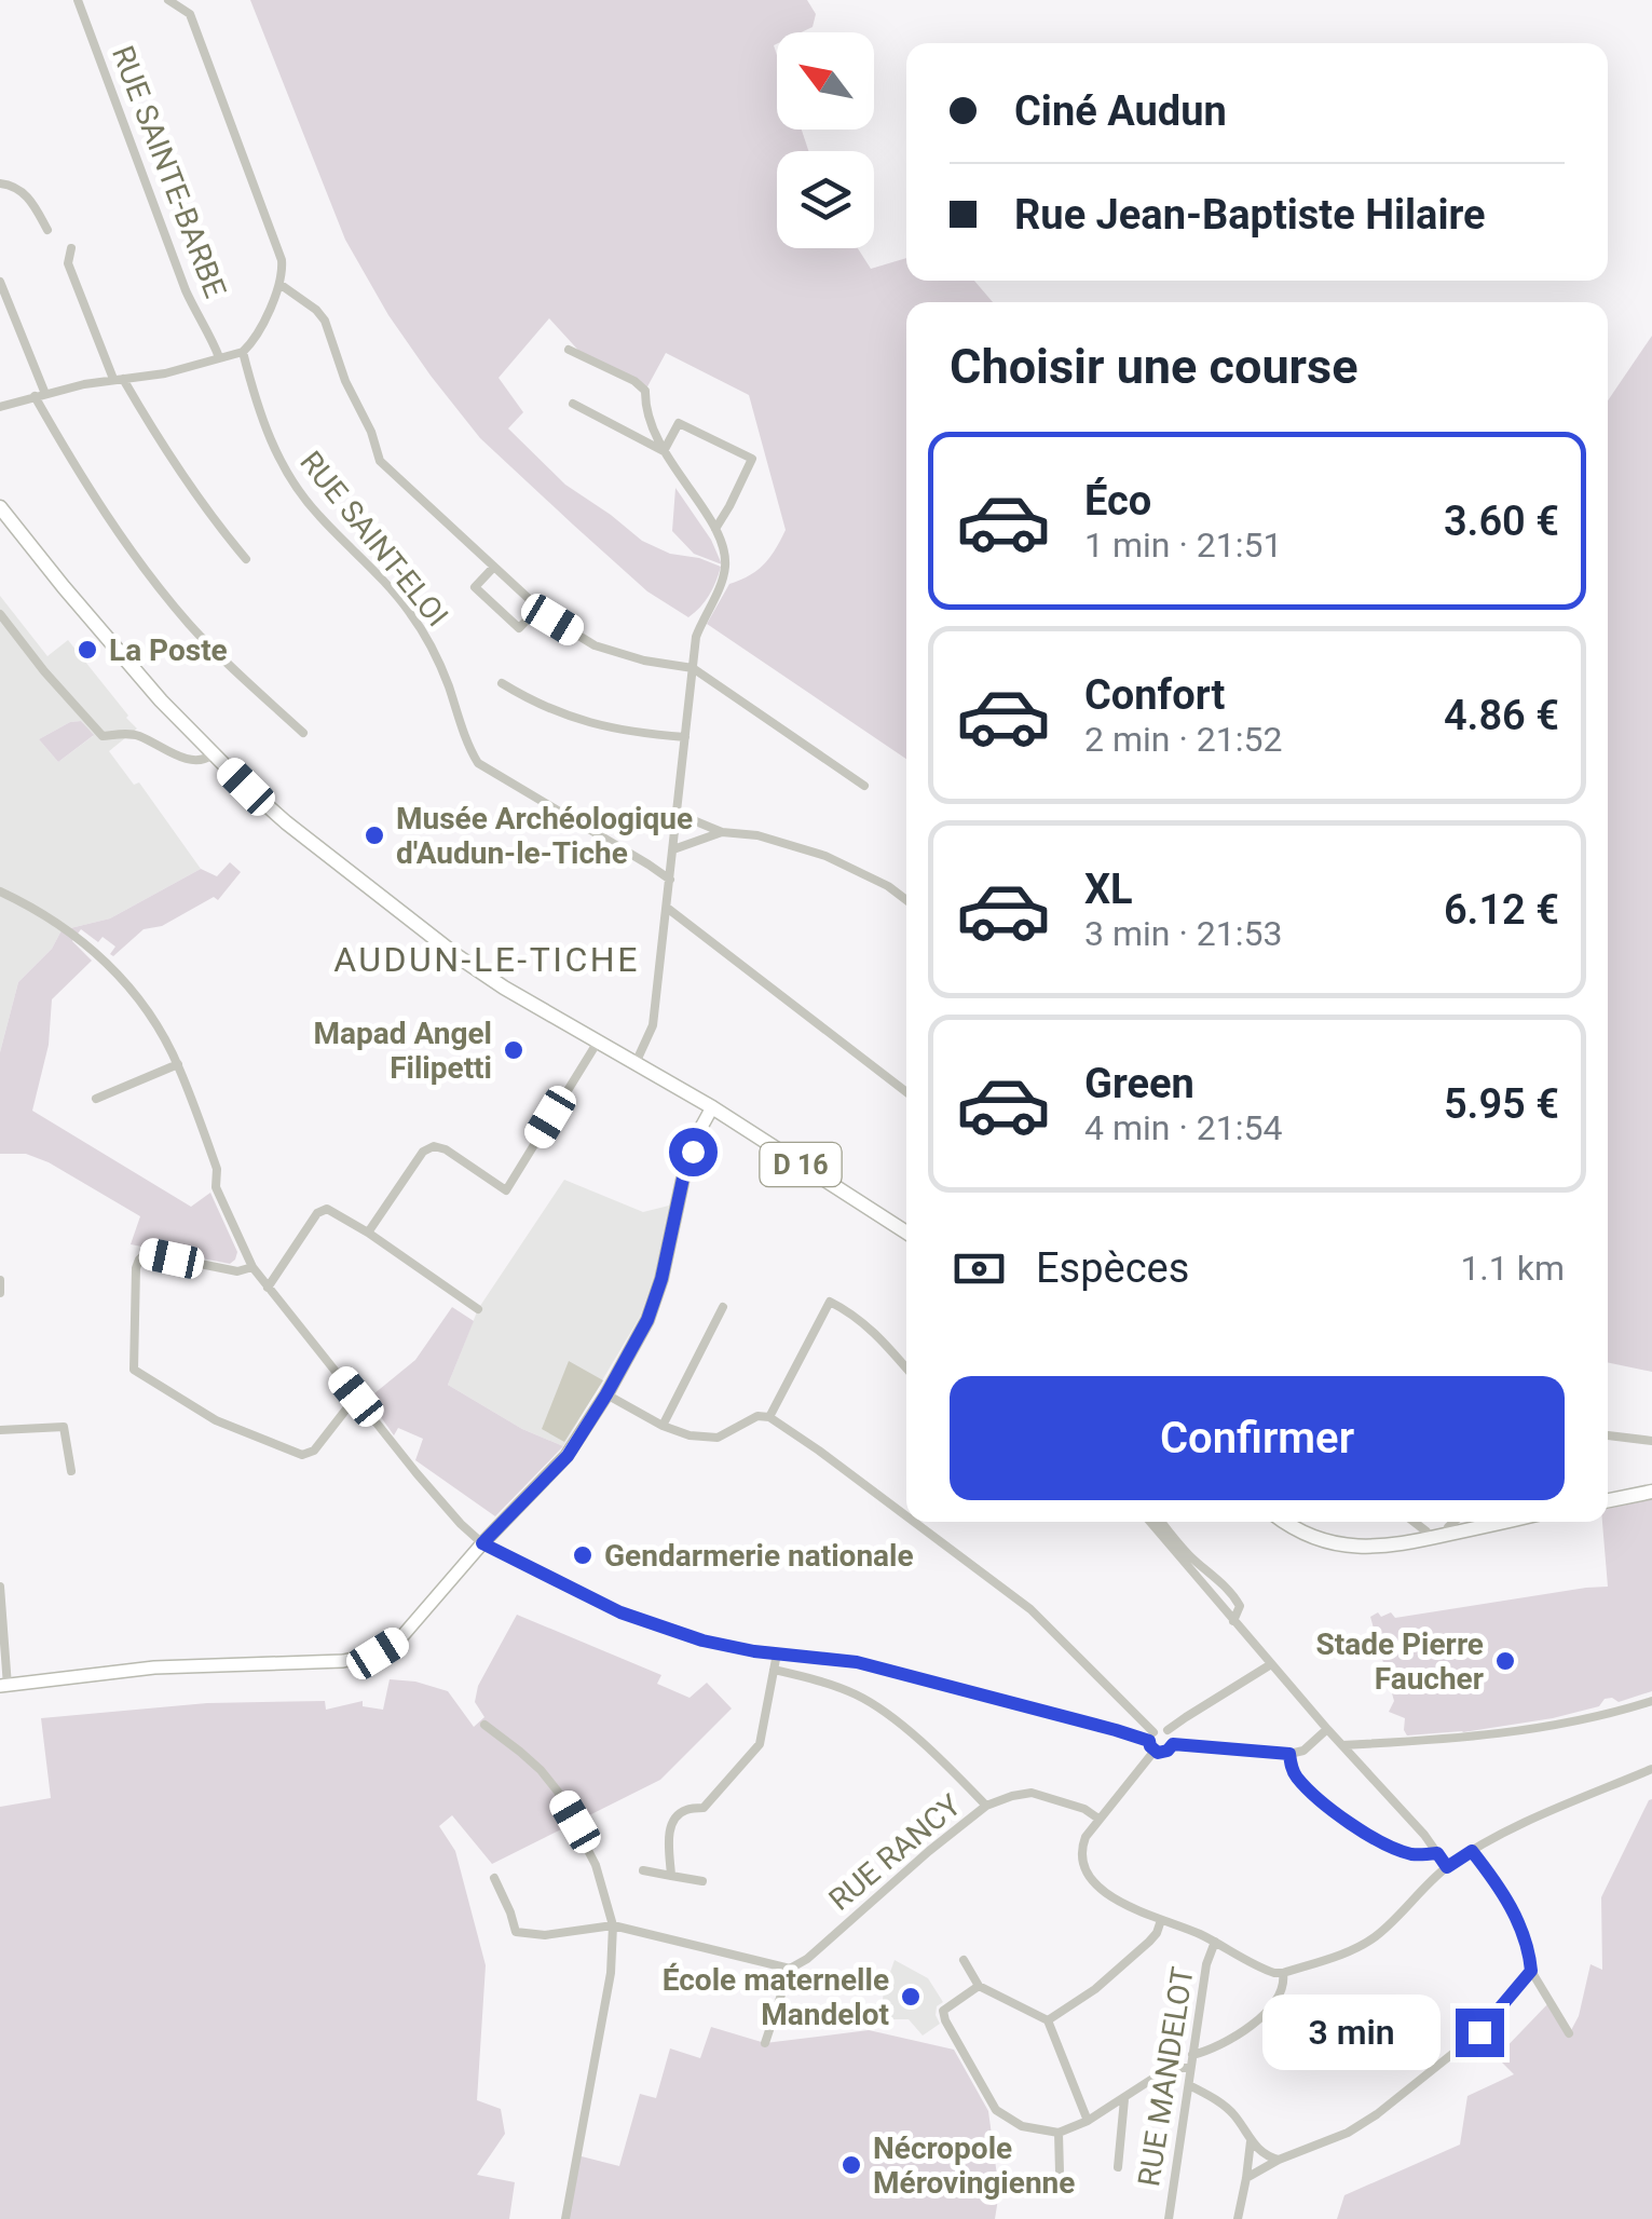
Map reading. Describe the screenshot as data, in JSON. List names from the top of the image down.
{
  "streets": {
    "main road": ["D 16"],
    "street": [
      "RUE SAINTE-BARBE",
      "RUE SAINT-ELOI",
      "RUE RANCY",
      "RUE MANDELOT"
    ]
  },
  "districts": ["AUDUN-LE-TICHE"],
  "places": [
    "La Poste",
    "Musée Archéologique d'Audun-le-Tiche",
    "Mapad Angel Filipetti",
    "Gendarmerie nationale",
    "Stade Pierre Faucher",
    "École maternelle Mandelot",
    "Nécropole Mérovingienne"
  ],
  "north": "top left",
  "page": {
    "banner": ["Ciné Audun", "Rue Jean-Baptiste Hilaire"],
    "heading": "Choisir une course",
    "list": [
      {
        "name": "Éco",
        "note": "1 min · 21:51",
        "value": "3.60 €"
      },
      {
        "name": "Confort",
        "note": "2 min · 21:52",
        "value": "4.86 €"
      },
      {
        "name": "XL",
        "note": "3 min · 21:53",
        "value": "6.12 €"
      },
      {
        "name": "Green",
        "note": "4 min · 21:54",
        "value": "5.95 €"
      }
    ],
    "pay": ["Espèces", "1.1 km"],
    "buttons": "Confirmer",
    "bubble": "3 min"
  }
}
